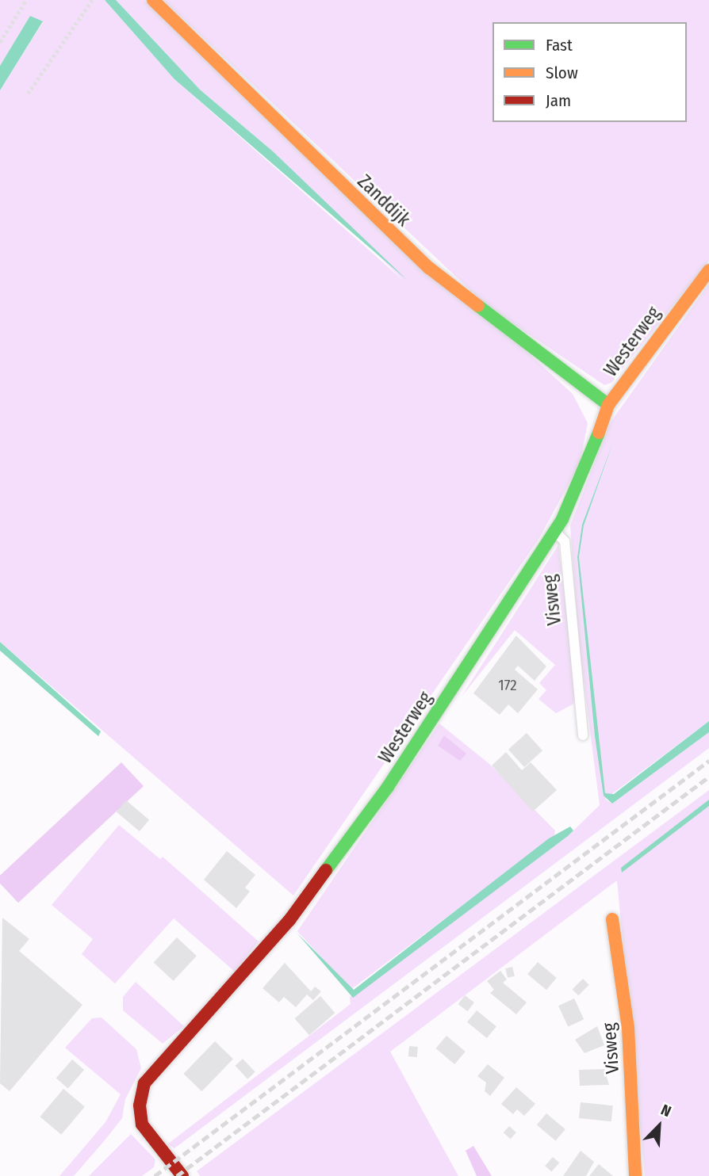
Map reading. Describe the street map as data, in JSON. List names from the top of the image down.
{
  "streets": {
    "street": ["Zanddijk", "Westerweg", "Visweg"]
  },
  "crossings": [
    ["Zanddijk", "Westerweg"],
    ["Westerweg", "Visweg"]
  ],
  "house_numbers": ["172"],
  "legend": ["Fast", "Slow", "Jam"],
  "north": "top right"
}
